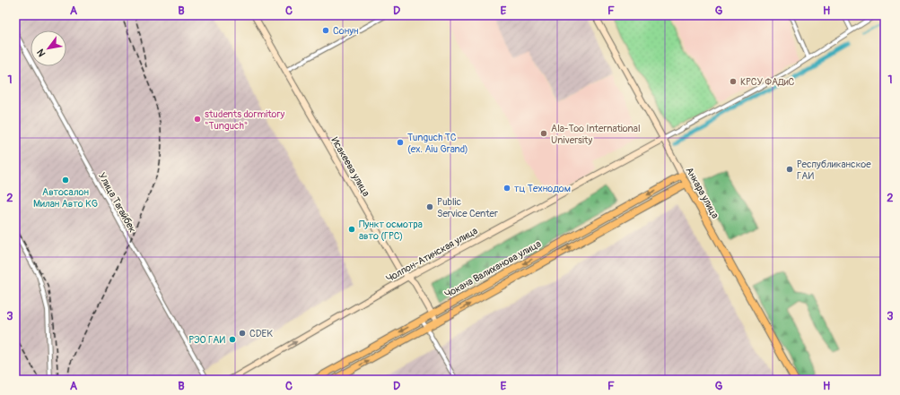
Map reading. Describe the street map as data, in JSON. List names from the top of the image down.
{
  "streets": {
    "main road": ["Анкара улица", "Чокана Валиханова улица"],
    "street": ["Исакеева улица", "Улица Тагайбек", "Чолпон-Атинская улица"]
  },
  "crossings": [
    ["Исакеева улица", "Чолпон-Атинская улица"],
    ["Исакеева улица", "Чокана Валиханова улица"],
    ["Анкара улица", "Чолпон-Атинская улица"],
    ["Анкара улица", "Чокана Валиханова улица"]
  ],
  "one_way": ["Чолпон-Атинская улица"],
  "places": [
    "Сонун",
    "КРСУ ФАДиС",
    "students dormitory \"Tunguch\"",
    "Ala-Too International University",
    "Tunguch TC (ex. Aiu Grand)",
    "Республиканское ГАИ",
    "Автосалон Милан Авто KG",
    "тц Технодом",
    "Public Service Center",
    "Пункт осмотра авто (ГРС)",
    "CDEK",
    "РЭО ГАИ"
  ],
  "north": "bottom left",
  "grid": {
    "columns": [
      "A",
      "B",
      "C",
      "D",
      "E",
      "F",
      "G",
      "H"
    ],
    "rows": ["1", "2", "3"]
  }
}
